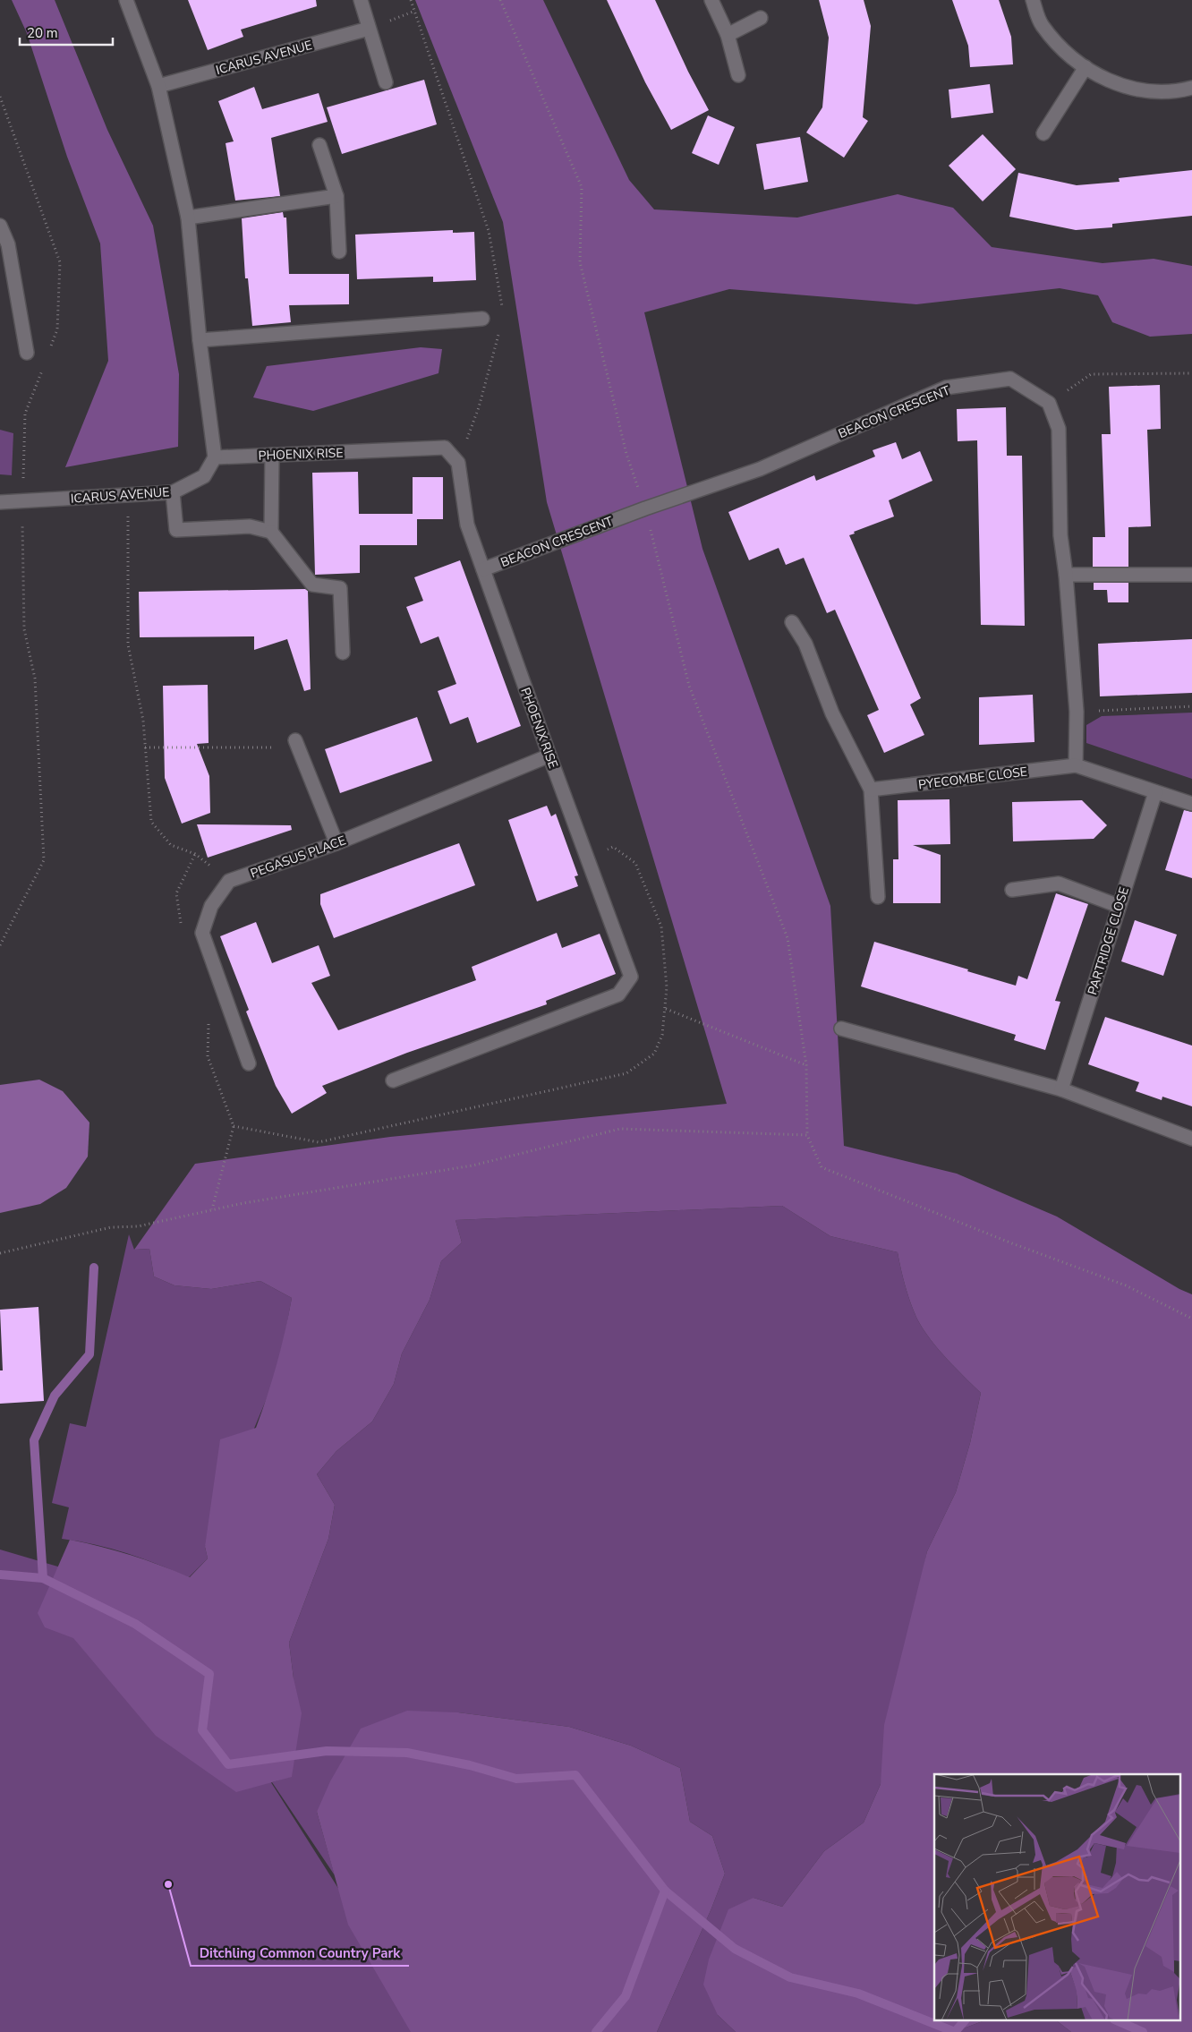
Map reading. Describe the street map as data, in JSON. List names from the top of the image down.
{
  "streets": {
    "street": [
      "ICARUS AVENUE",
      "BEACON CRESCENT",
      "PHOENIX RISE",
      "PYECOMBE CLOSE",
      "PEGASUS PLACE",
      "PARTRIDGE CLOSE"
    ]
  },
  "crossings": [
    ["ICARUS AVENUE", "PHOENIX RISE"],
    ["BEACON CRESCENT", "PHOENIX RISE"],
    ["PHOENIX RISE", "PEGASUS PLACE"]
  ],
  "places": ["Ditchling Common Country Park"],
  "scale_bar": "20 m"
}
